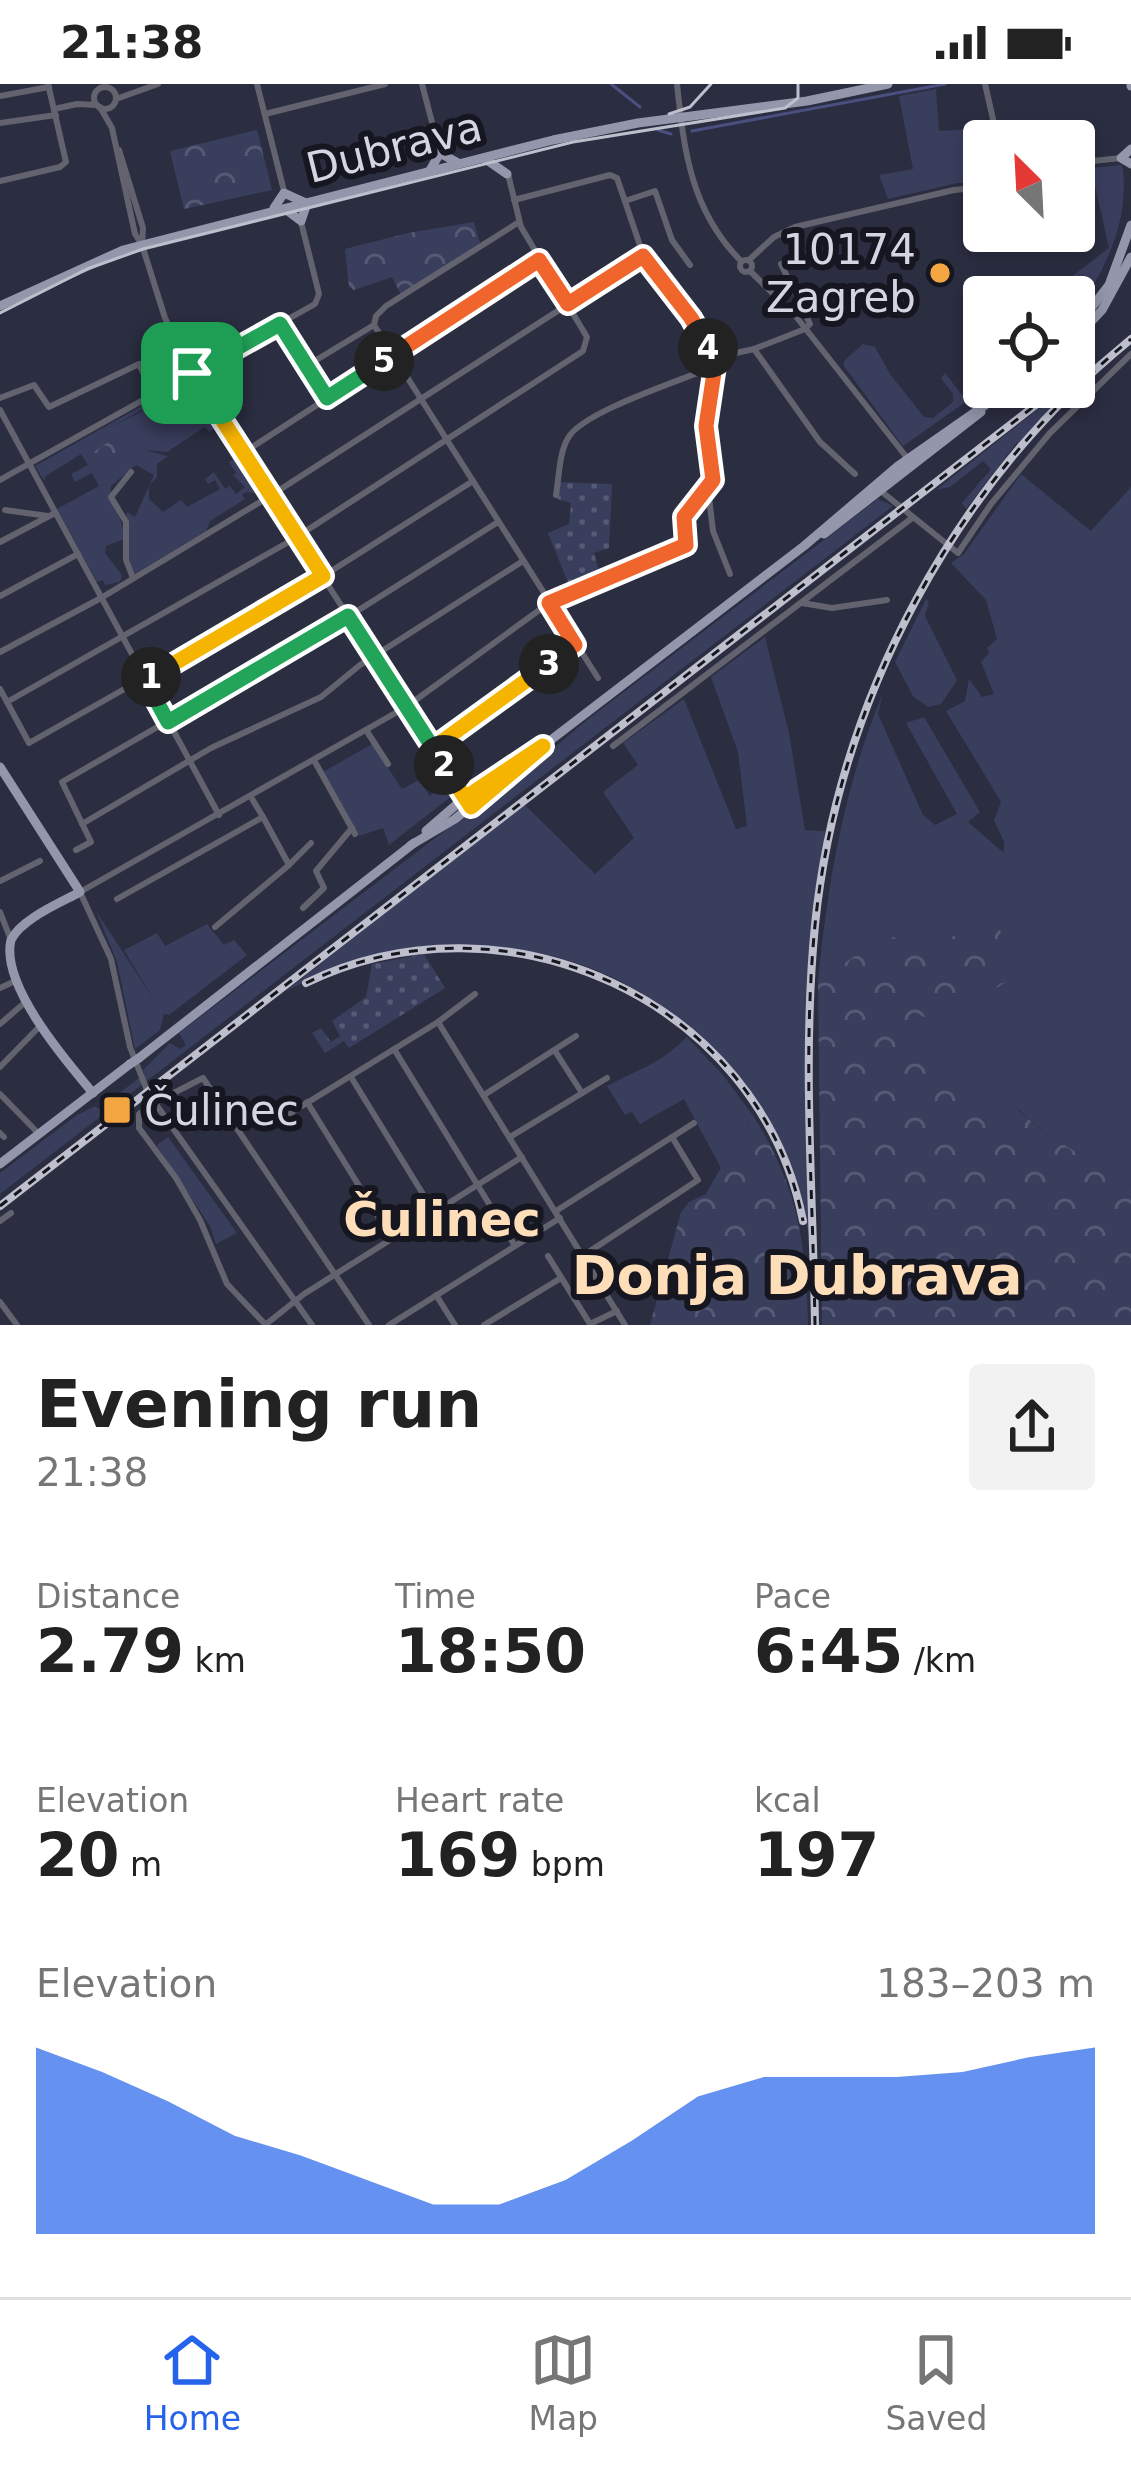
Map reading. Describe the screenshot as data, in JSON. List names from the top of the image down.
{
  "streets": {
    "main road": ["Dubrava"]
  },
  "districts": ["Čulinec", "Donja Dubrava"],
  "places": {
    "other": ["10174 Zagreb"],
    "transit": ["Čulinec"]
  },
  "north": "top left",
  "page": {
    "status": "21:38",
    "pins": [
      "4",
      "5",
      "3",
      "1",
      "2"
    ],
    "heading": ["Evening run", "21:38"],
    "stats": [
      ["Distance", "2.79 km"],
      ["Time", "18:50"],
      ["Pace", "6:45 /km"],
      ["Elevation", "20 m"],
      ["Heart rate", "169 bpm"],
      ["kcal", "197"]
    ],
    "chart": ["Elevation", "183–203 m"],
    "tabs": ["Home", "Map", "Saved"]
  }
}
